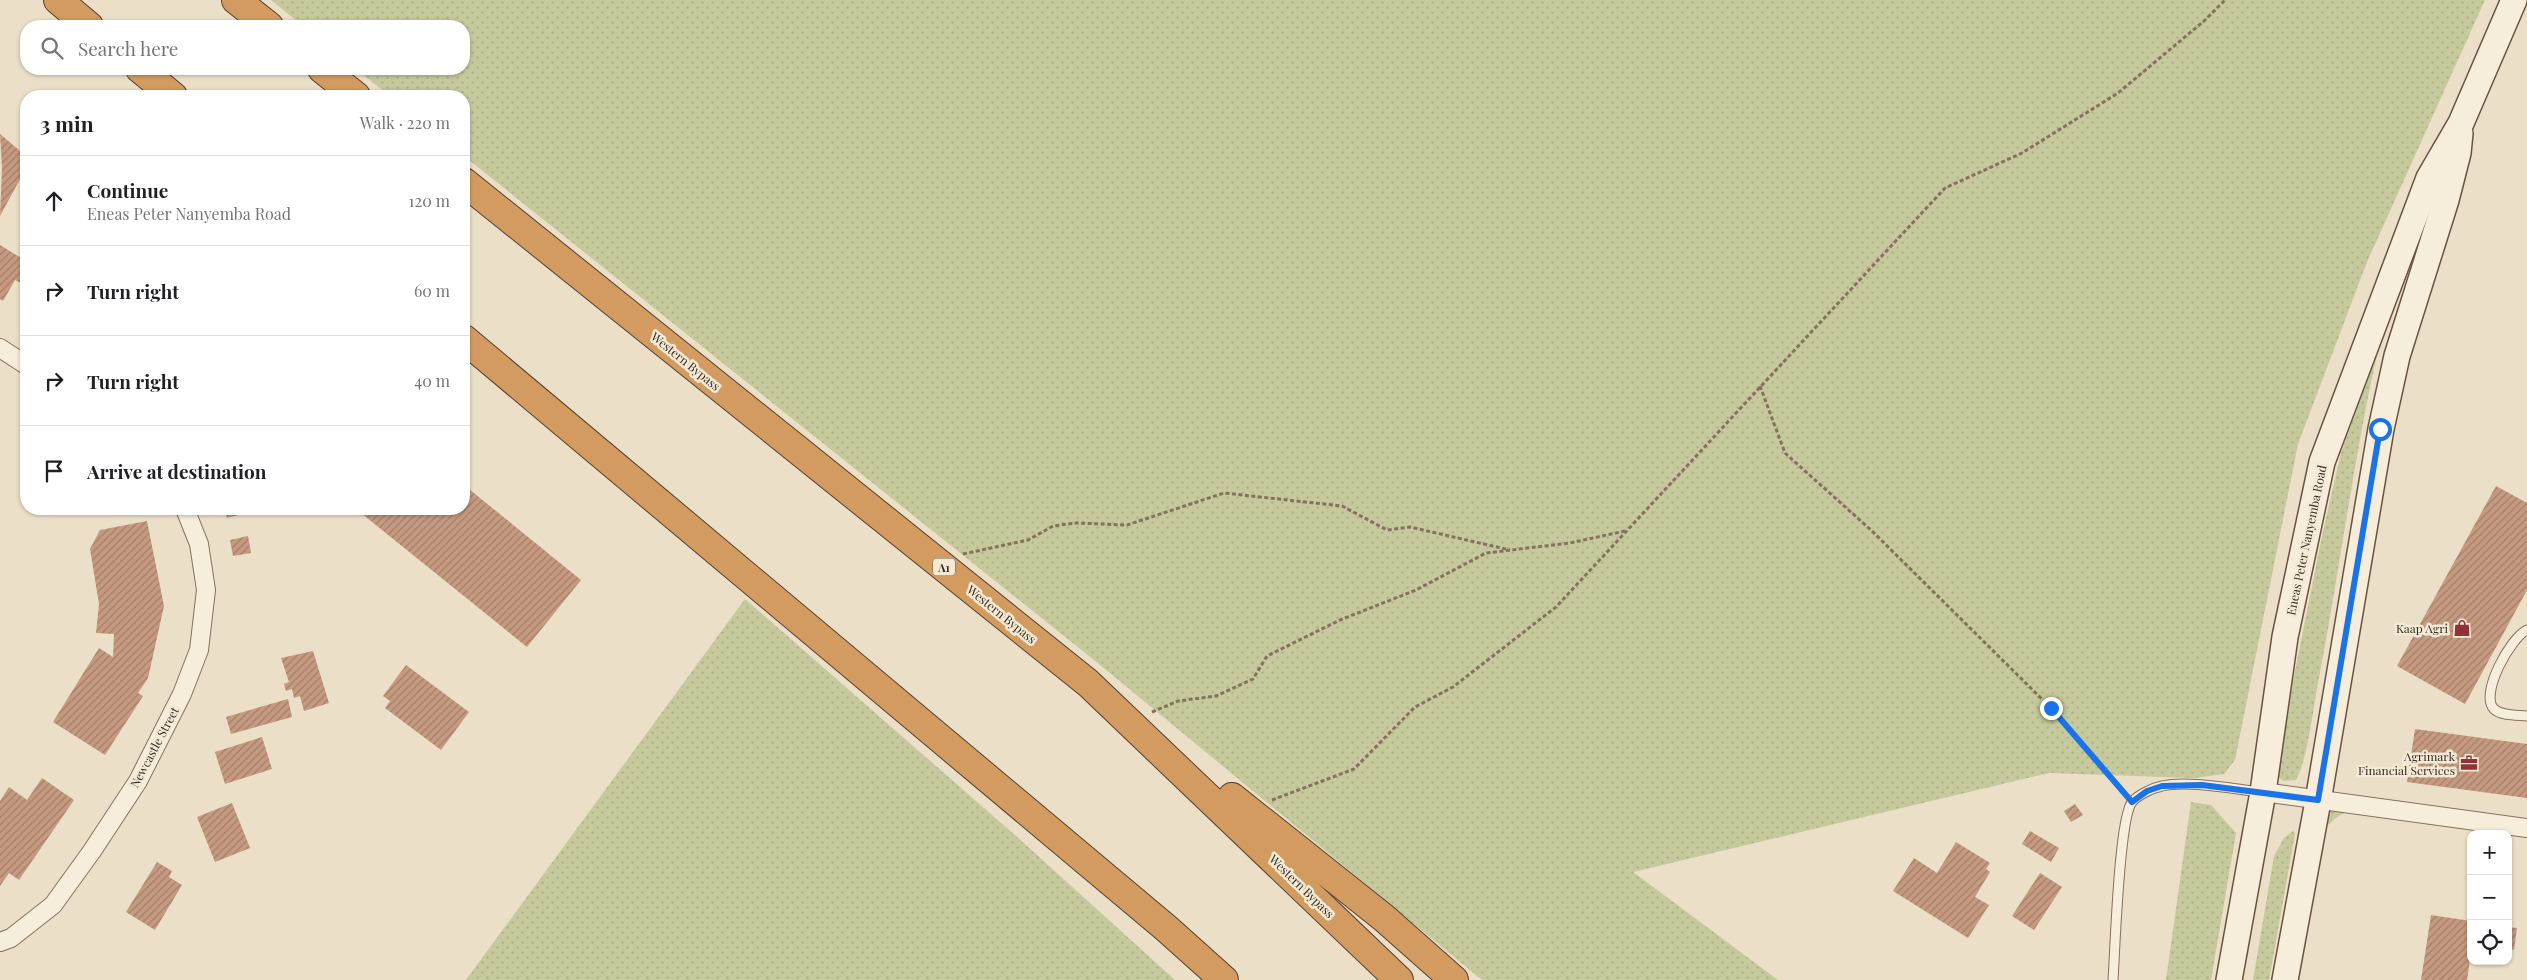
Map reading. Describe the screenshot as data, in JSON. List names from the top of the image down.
{
  "streets": {
    "highway": ["Western Bypass", "A1"],
    "main road": ["Eneas Peter Nanyemba Road"],
    "street": ["Newcastle Street"]
  },
  "places": {
    "shop": ["Kaap Agri"],
    "office": ["Agrimark Financial Services"]
  },
  "page": {
    "search": "Search here",
    "heading": ["3 min", "Walk · 220 m"],
    "list": [
      ["Continue", "Eneas Peter Nanyemba Road", "120 m"],
      ["Turn right", "60 m"],
      ["Turn right", "40 m"],
      "Arrive at destination"
    ],
    "map_buttons": ["+", "−"]
  }
}
